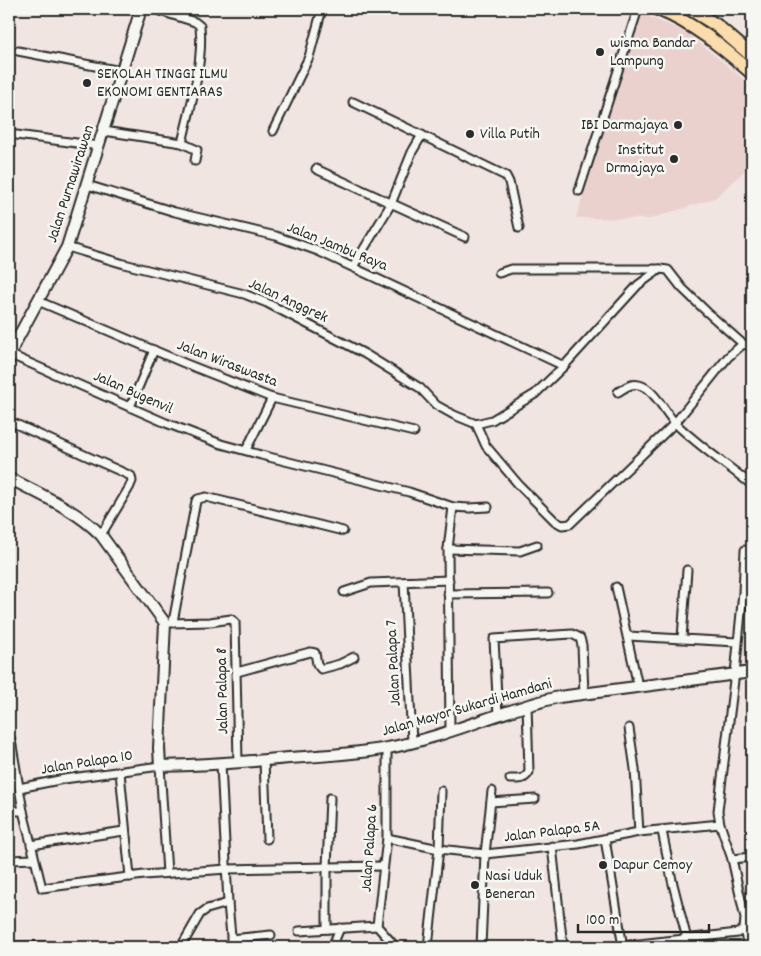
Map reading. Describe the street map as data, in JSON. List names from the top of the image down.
{
  "streets": {
    "street": [
      "Jalan Purnawirawan",
      "Jalan Jambu Raya",
      "Jalan Anggrek",
      "Jalan Wiraswasta",
      "Jalan Bugenvil",
      "Jalan Palapa 7",
      "Jalan Palapa 8",
      "Jalan Mayor Sukardi Hamdani",
      "Jalan Palapa 10",
      "Jalan Palapa 5A",
      "Jalan Palapa 6"
    ]
  },
  "crossings": [
    ["Jalan Purnawirawan", "Jalan Jambu Raya"],
    ["Jalan Purnawirawan", "Jalan Anggrek"],
    ["Jalan Purnawirawan", "Jalan Wiraswasta"],
    ["Jalan Purnawirawan", "Jalan Bugenvil"],
    ["Jalan Palapa 7", "Jalan Mayor Sukardi Hamdani"],
    ["Jalan Palapa 8", "Jalan Mayor Sukardi Hamdani"],
    ["Jalan Mayor Sukardi Hamdani", "Jalan Palapa 10"],
    ["Jalan Mayor Sukardi Hamdani", "Jalan Palapa 6"],
    ["Jalan Palapa 5A", "Jalan Palapa 6"]
  ],
  "places": [
    "wisma Bandar Lampung",
    "SEKOLAH TINGGI ILMU EKONOMI GENTIARAS",
    "IBI Darmajaya",
    "Villa Putih",
    "Institut Drmajaya",
    "Dapur Cemoy",
    "Nasi Uduk Beneran"
  ],
  "scale_bar": "100 m"
}
